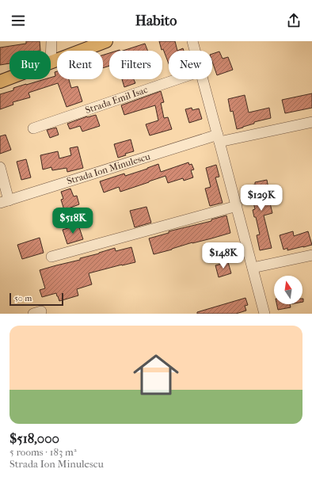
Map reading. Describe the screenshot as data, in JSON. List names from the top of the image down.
{
  "streets": {
    "street": ["Strada Emil Isac", "Strada Ion Minulescu"]
  },
  "scale_bar": "50 m",
  "north": "top",
  "page": {
    "header": "Habito",
    "chip": [
      "Buy",
      "Rent",
      "Filters",
      "New"
    ],
    "price": ["$129K", "$518K", "$148K"],
    "scale": "50 m",
    "list": [
      {
        "name": "$518,000",
        "note": "5 rooms · 183 m² · Strada Ion Minulescu"
      }
    ]
  }
}
